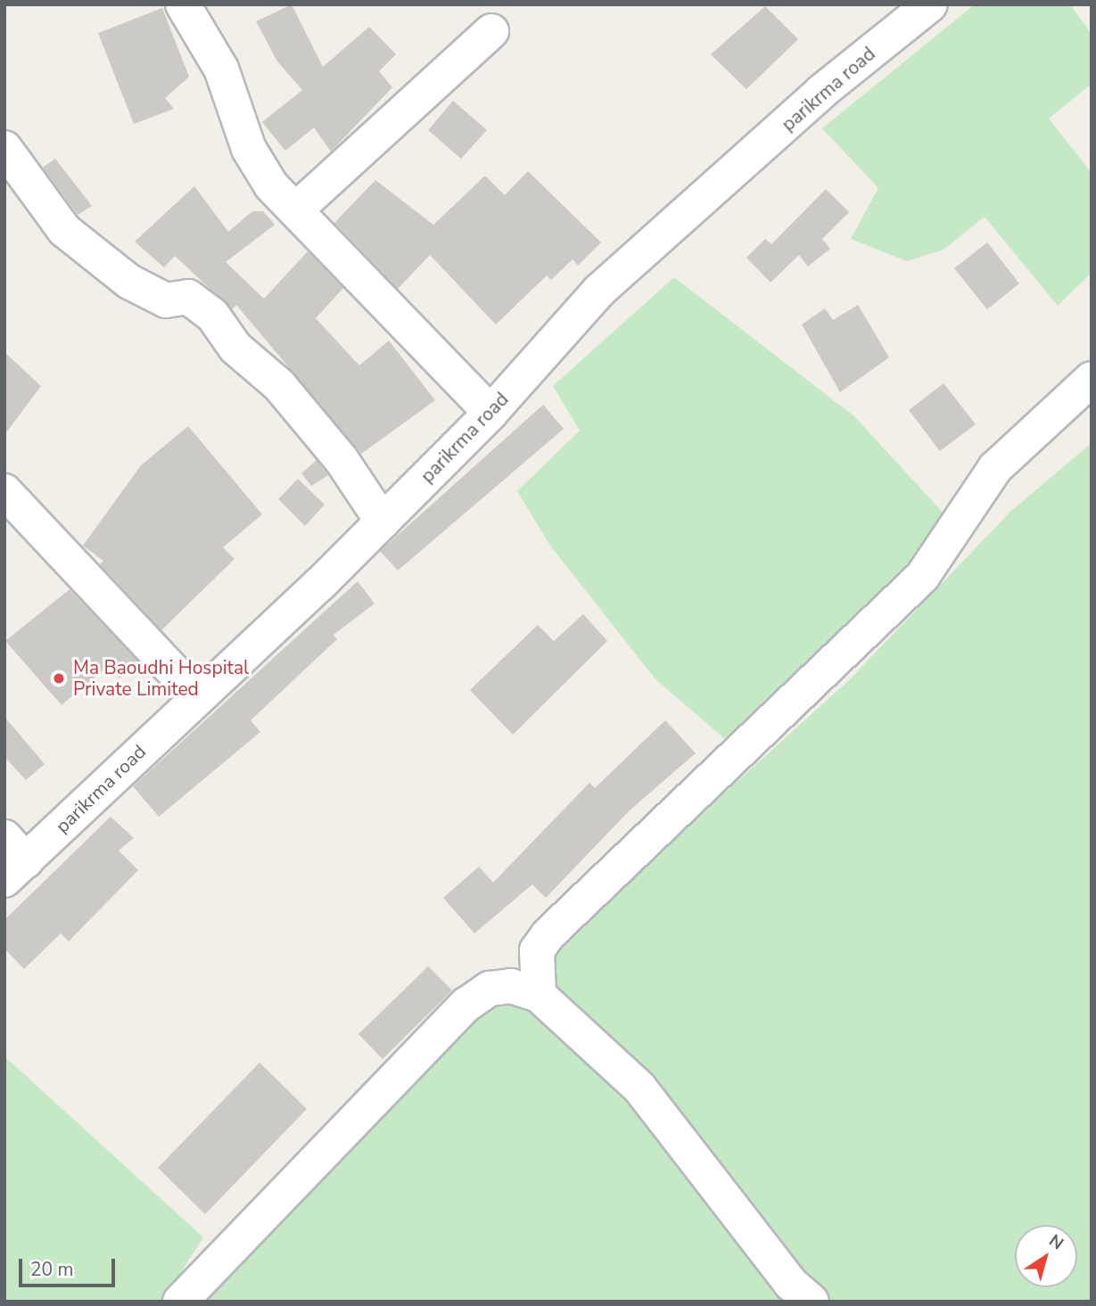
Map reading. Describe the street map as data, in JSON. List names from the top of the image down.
{
  "streets": {
    "street": ["parikrma road"]
  },
  "places": ["Ma Baoudhi Hospital Private Limited"],
  "scale_bar": "20 m",
  "north": "top right"
}
